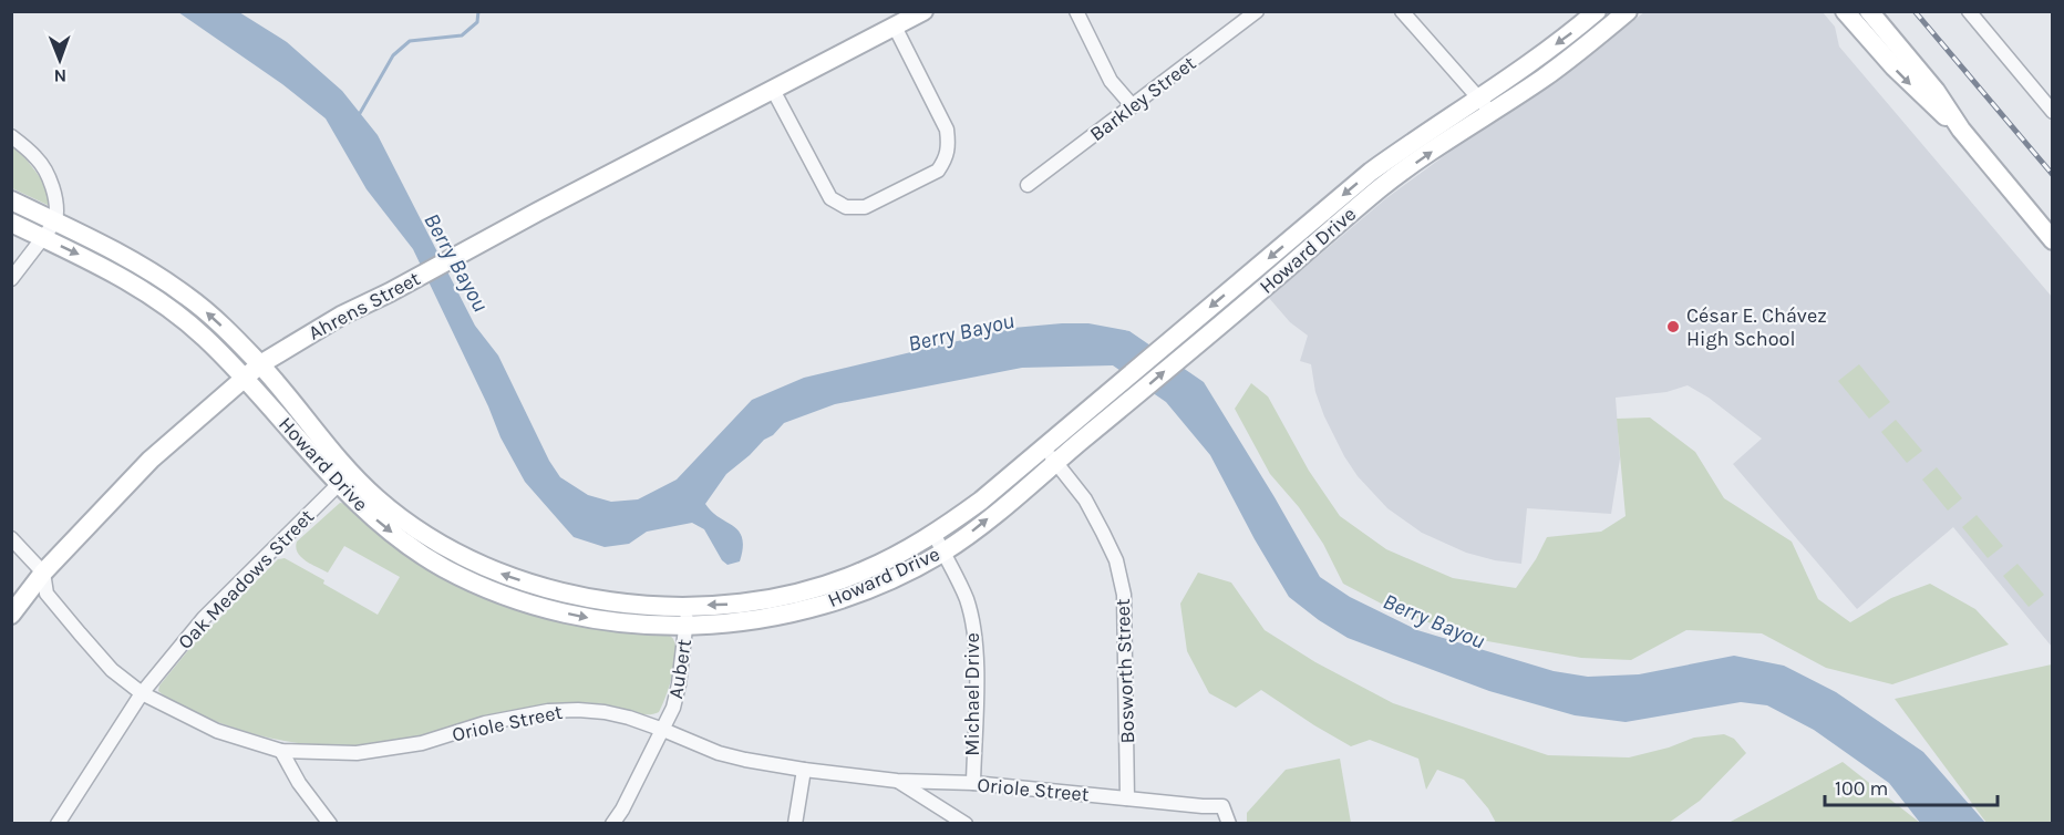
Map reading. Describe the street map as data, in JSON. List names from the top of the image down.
{
  "streets": {
    "main road": ["Howard Drive", "Ahrens Street"],
    "street": [
      "Barkley Street",
      "Oak Meadows Street",
      "Aubert",
      "Bosworth Street",
      "Michael Drive",
      "Oriole Street"
    ]
  },
  "crossings": [
    ["Howard Drive", "Ahrens Street"],
    ["Howard Drive", "Oak Meadows Street"],
    ["Howard Drive", "Aubert"],
    ["Howard Drive", "Bosworth Street"],
    ["Howard Drive", "Michael Drive"],
    ["Ahrens Street", "Oriole Street"],
    ["Oak Meadows Street", "Oriole Street"],
    ["Aubert", "Oriole Street"],
    ["Bosworth Street", "Oriole Street"],
    ["Michael Drive", "Oriole Street"]
  ],
  "water": ["Berry Bayou"],
  "places": ["César E. Chávez High School"],
  "scale_bar": "100 m",
  "north": "bottom"
}
